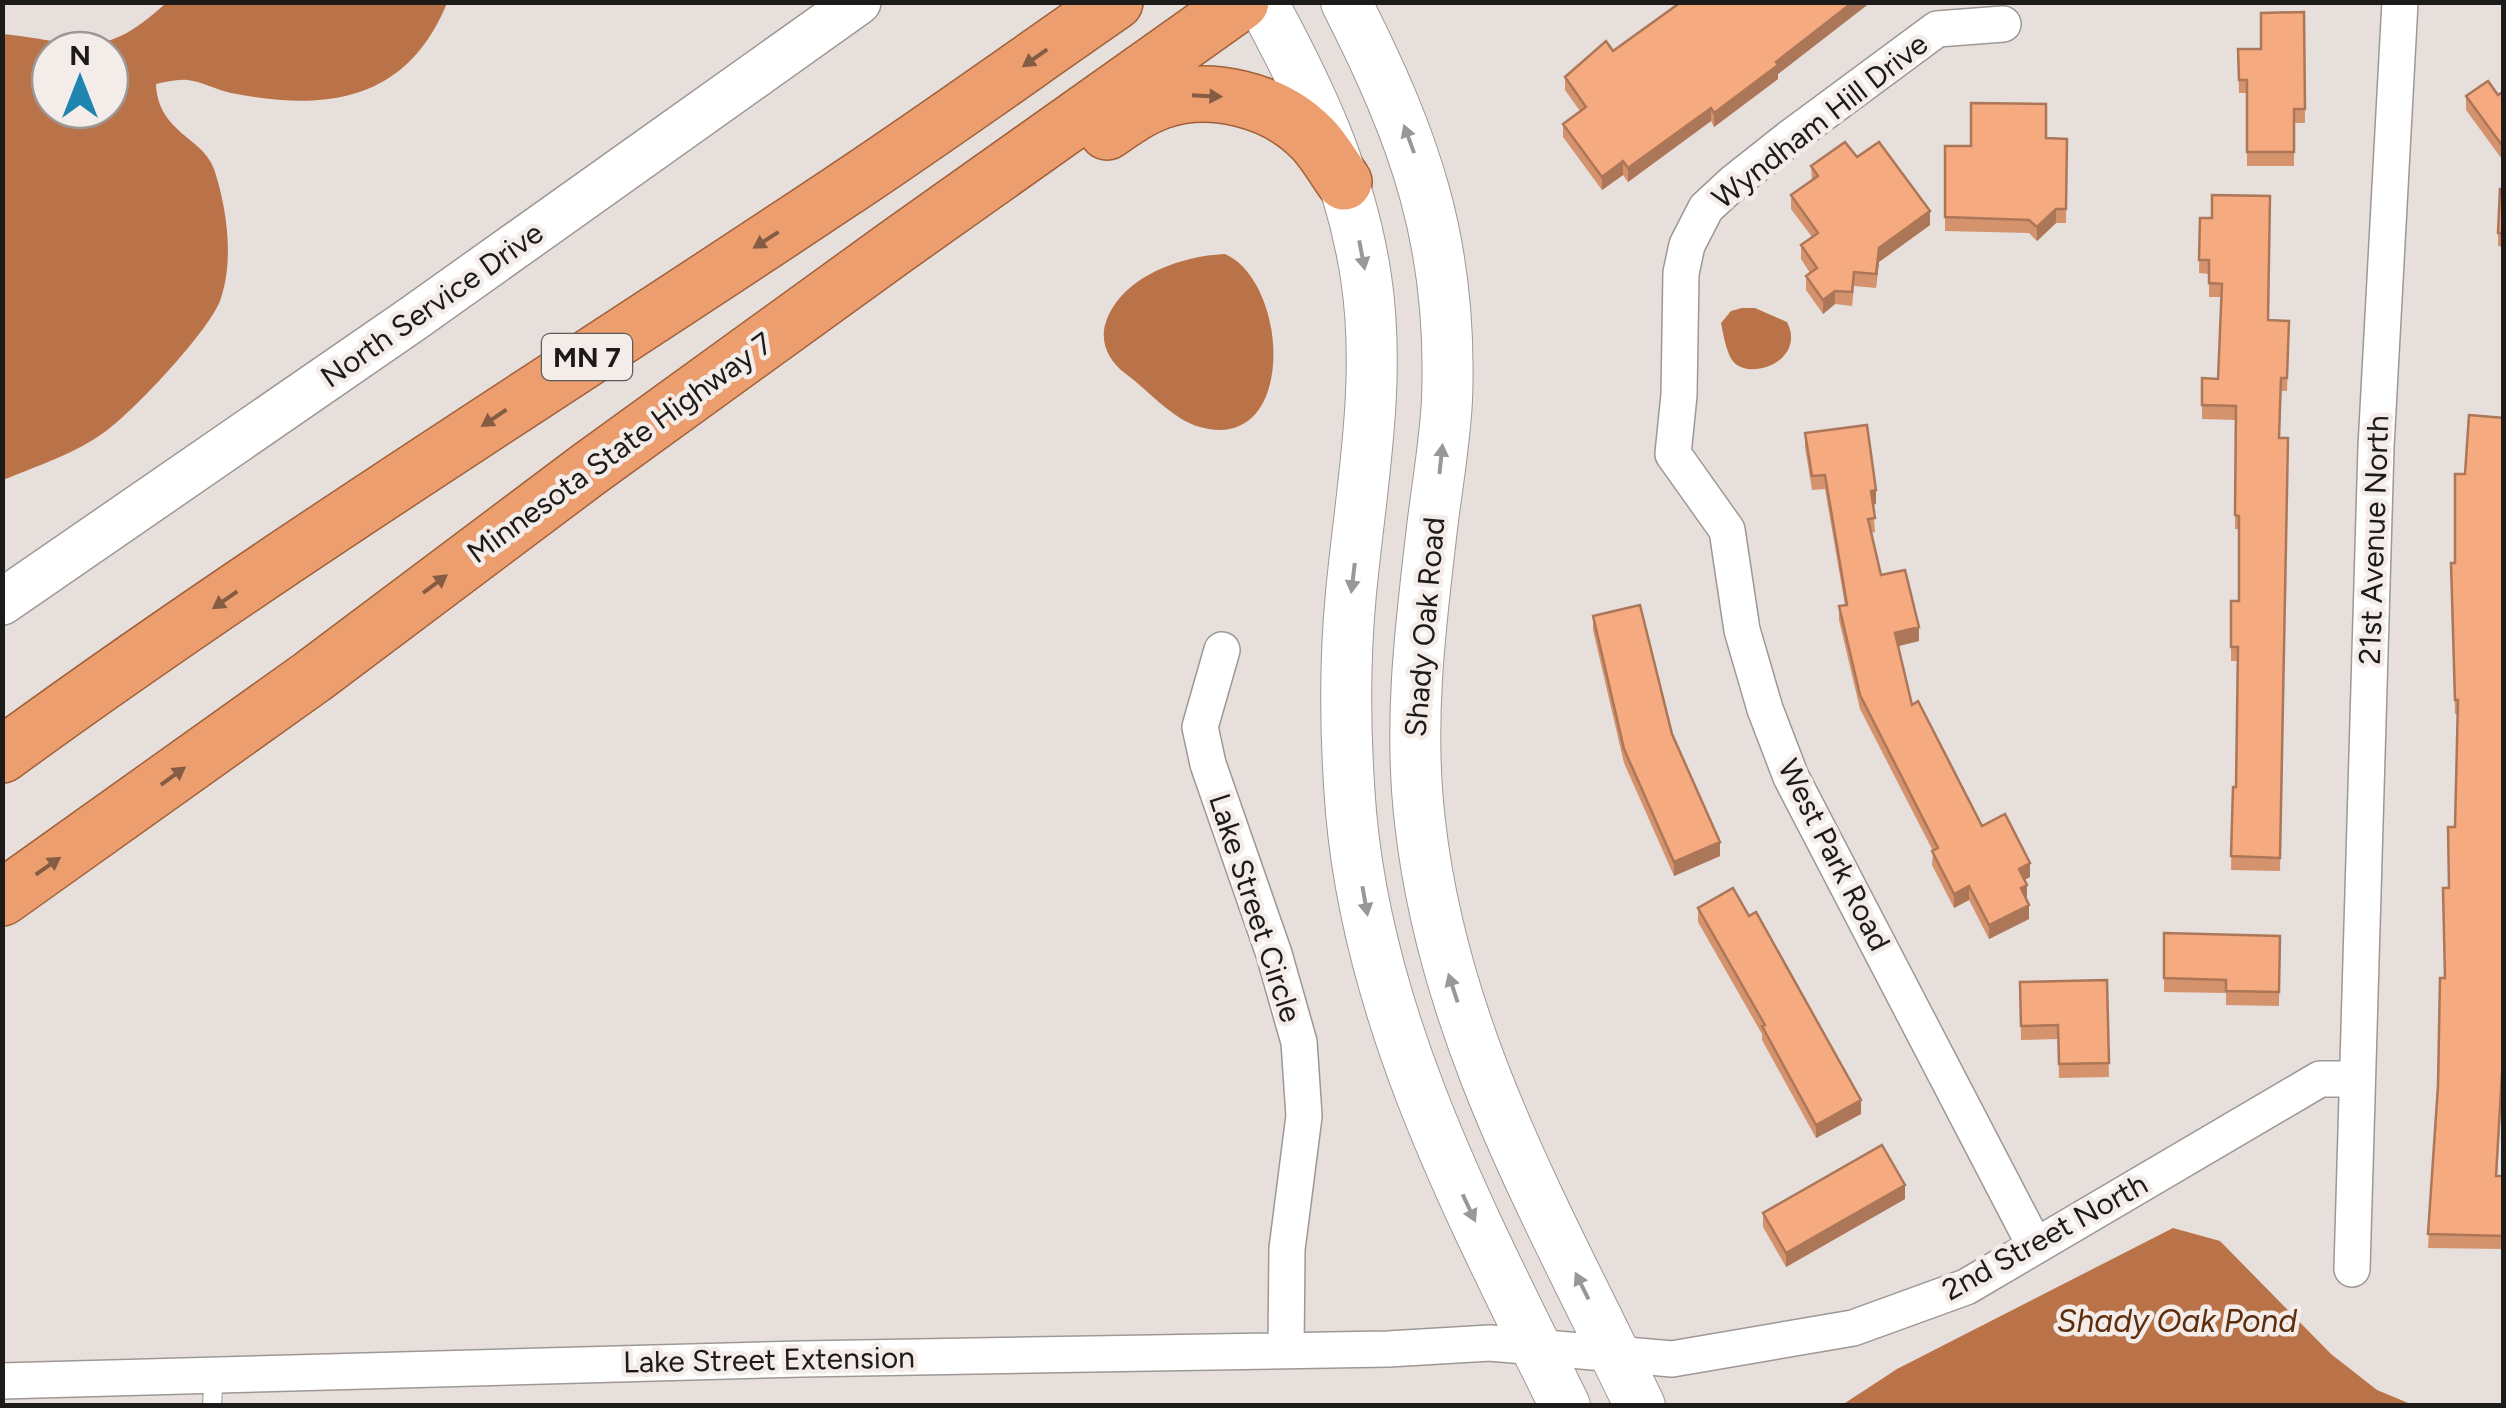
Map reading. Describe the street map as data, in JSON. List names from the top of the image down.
{
  "streets": {
    "highway": ["MN 7", "Minnesota State Highway 7"],
    "main road": ["Shady Oak Road"],
    "street": [
      "Wyndham Hill Drive",
      "North Service Drive",
      "21st Avenue North",
      "West Park Road",
      "Lake Street Circle",
      "2nd Street North",
      "Lake Street Extension"
    ]
  },
  "crossings": [
    ["Wyndham Hill Drive", "West Park Road"],
    ["21st Avenue North", "2nd Street North"],
    ["Shady Oak Road", "2nd Street North"],
    ["West Park Road", "2nd Street North"],
    ["Lake Street Circle", "Lake Street Extension"],
    ["2nd Street North", "Lake Street Extension"]
  ],
  "water": ["Shady Oak Pond"],
  "north": "top"
}
